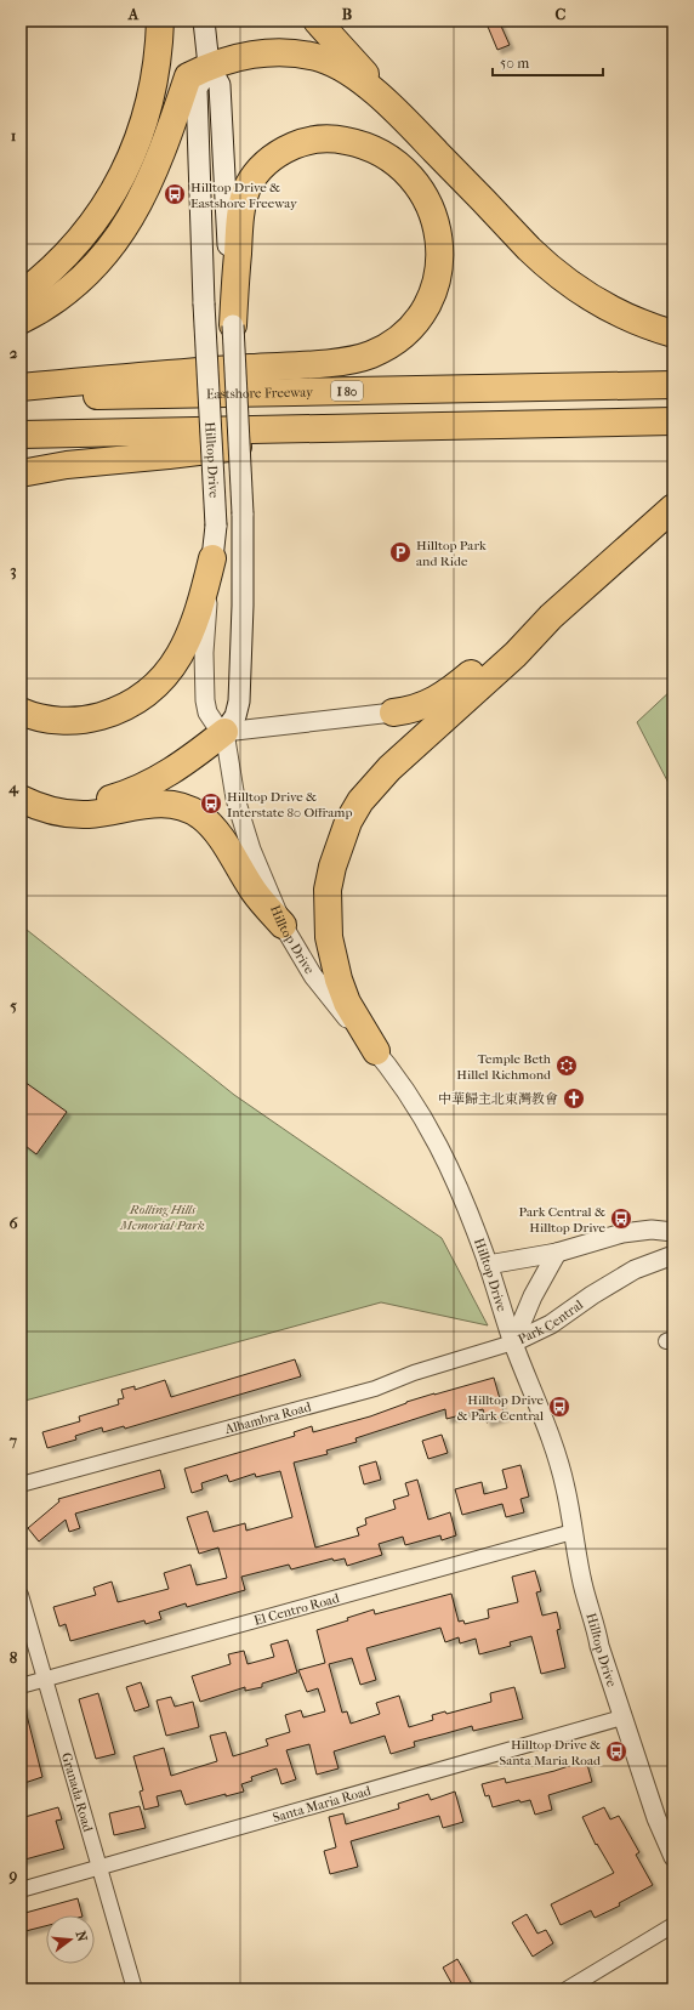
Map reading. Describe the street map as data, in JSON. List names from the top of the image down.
{
  "streets": {
    "highway": ["I 80", "Eastshore Freeway"],
    "main road": ["Hilltop Drive"],
    "street": [
      "Park Central",
      "Alhambra Road",
      "El Centro Road",
      "Granada Road",
      "Santa Maria Road"
    ]
  },
  "crossings": [
    ["Hilltop Drive", "Park Central"],
    ["Hilltop Drive", "Alhambra Road"],
    ["Hilltop Drive", "El Centro Road"],
    ["Hilltop Drive", "Santa Maria Road"],
    ["Park Central", "Alhambra Road"],
    ["El Centro Road", "Granada Road"],
    ["Granada Road", "Santa Maria Road"]
  ],
  "parks": ["Rolling Hills Memorial Park"],
  "places": {
    "bus stop": [
      "Hilltop Drive & Eastshore Freeway",
      "Hilltop Drive & Interstate 80 Offramp",
      "Park Central & Hilltop Drive",
      "Hilltop Drive & Park Central",
      "Hilltop Drive & Santa Maria Road"
    ],
    "parking": ["Hilltop Park and Ride"],
    "synagogue": ["Temple Beth Hillel Richmond"],
    "church": ["中華歸主北東灣教會"]
  },
  "scale_bar": "50 m",
  "north": "right",
  "grid": {
    "columns": ["A", "B", "C"],
    "rows": [
      "1",
      "2",
      "3",
      "4",
      "5",
      "6",
      "7",
      "8",
      "9"
    ]
  }
}
